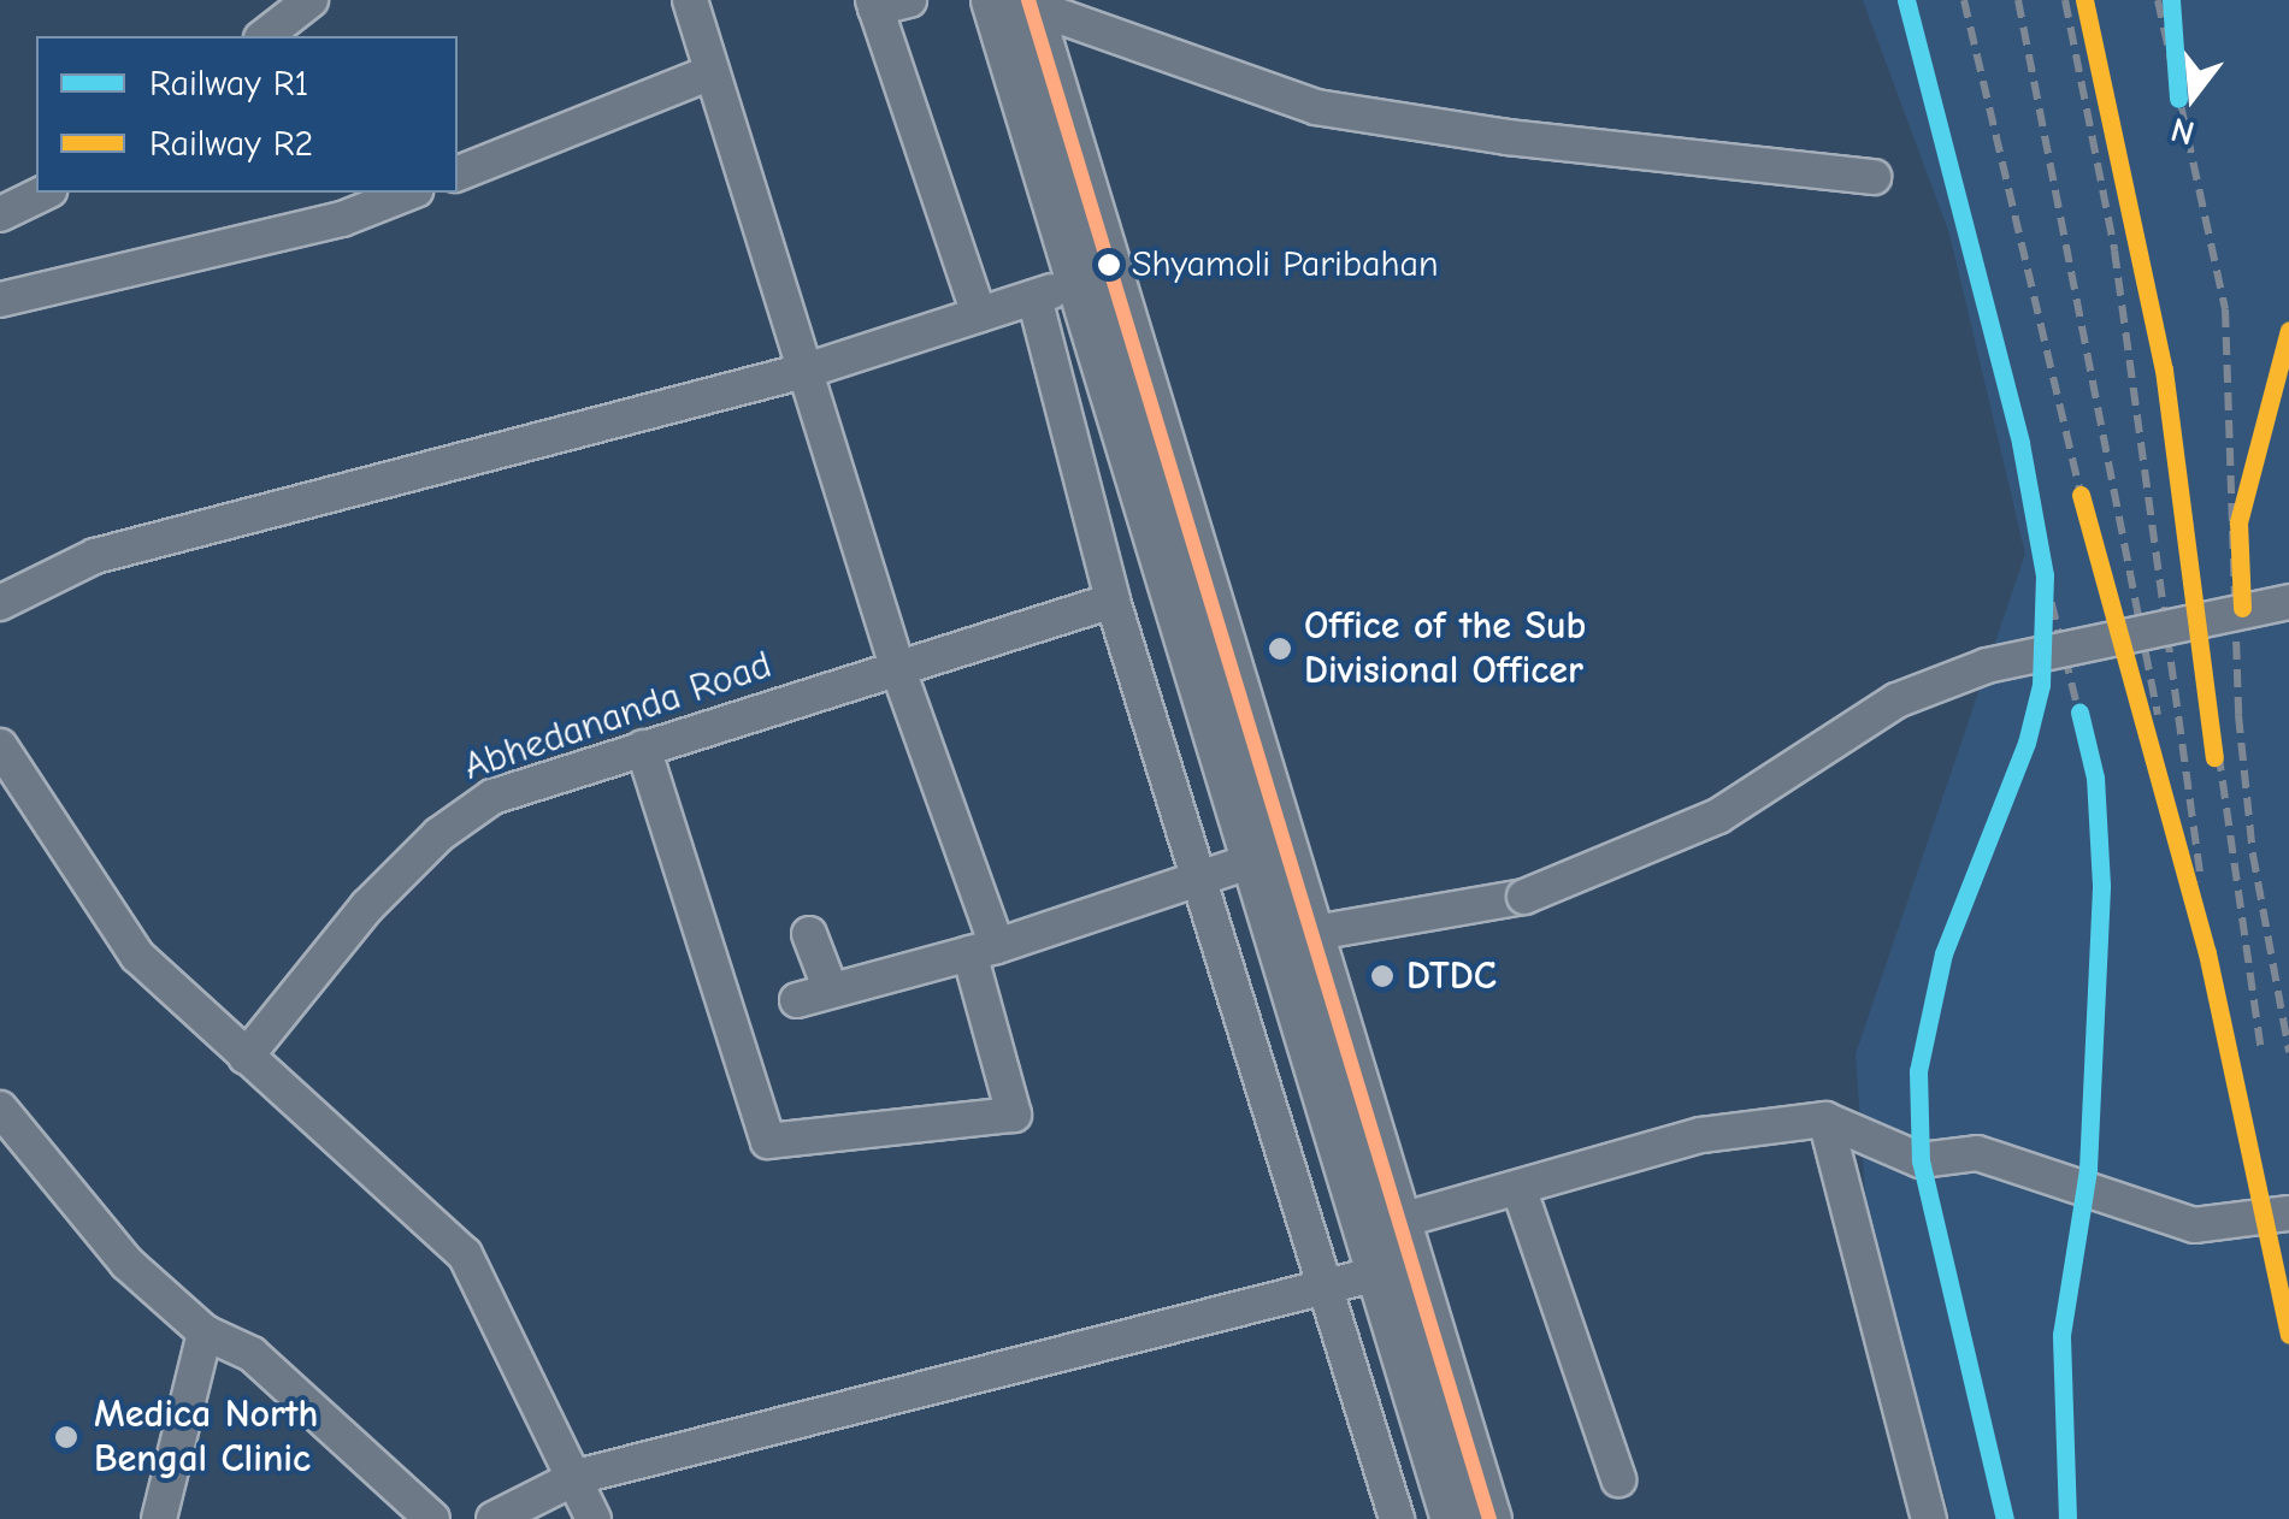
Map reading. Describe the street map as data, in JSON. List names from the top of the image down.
{
  "streets": {
    "street": ["Abhedananda Road"]
  },
  "places": [
    "Shyamoli Paribahan",
    "Office of the Sub Divisional Officer",
    "DTDC",
    "Medica North Bengal Clinic"
  ],
  "lines": ["rail line R1", "rail line R2"],
  "legend": ["Railway R1", "Railway R2"],
  "north": "bottom"
}
